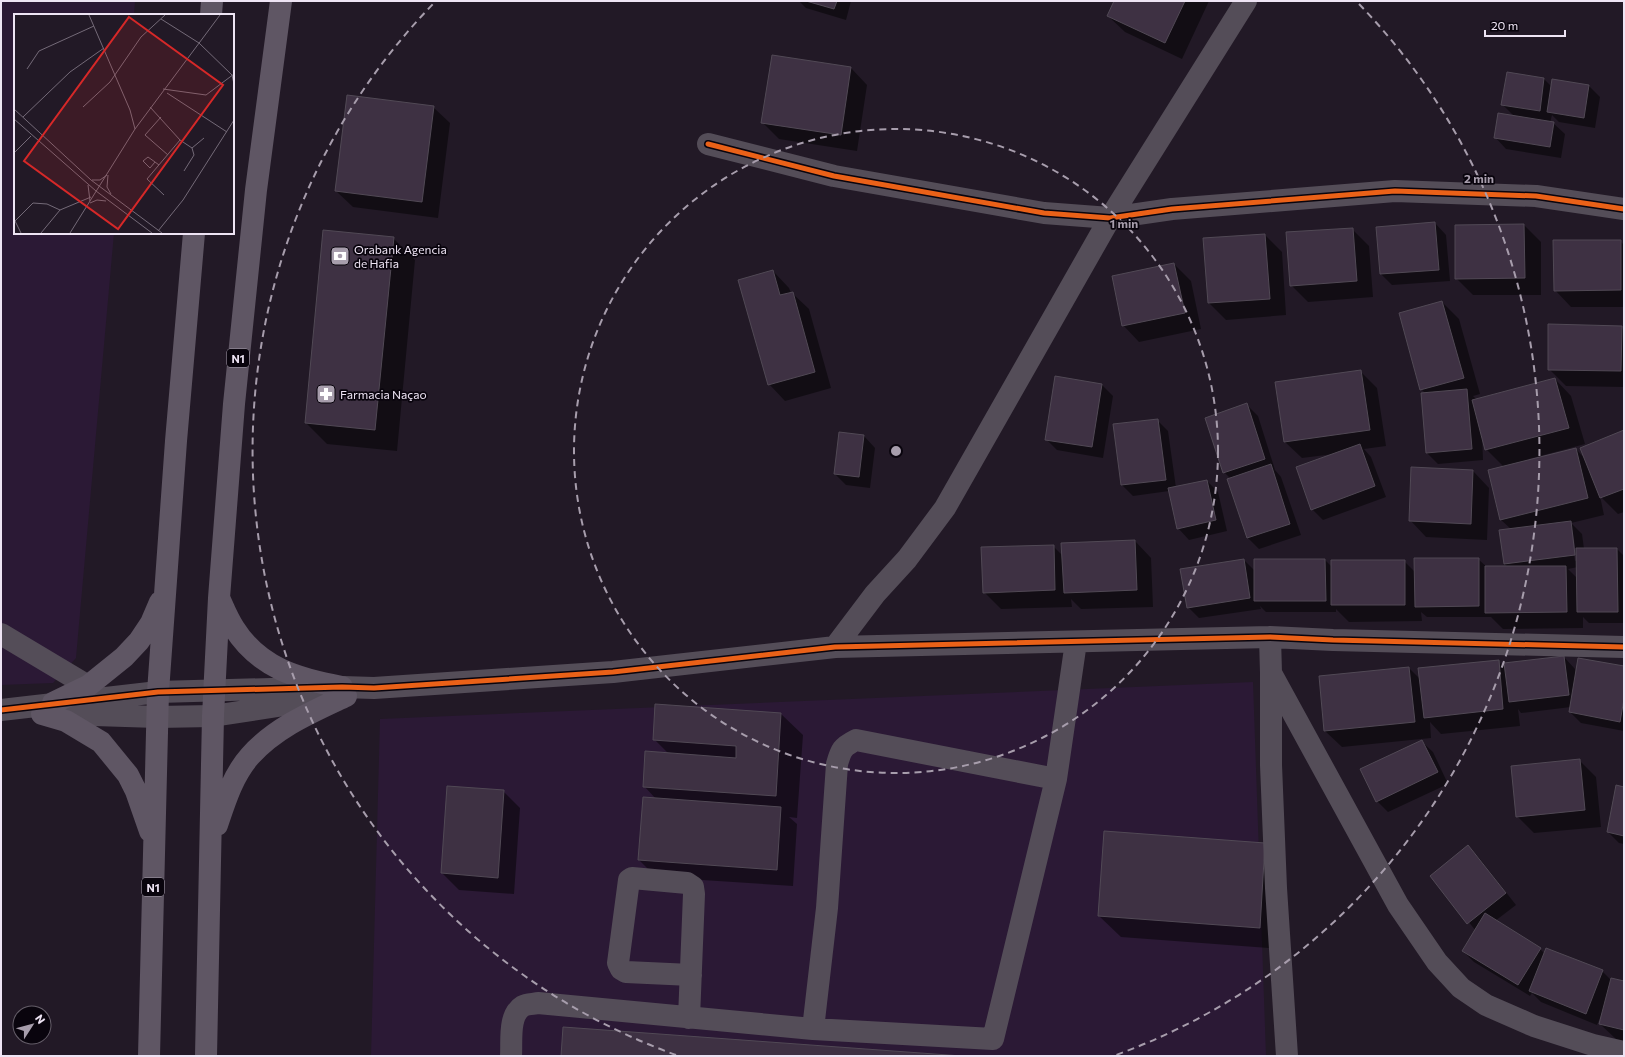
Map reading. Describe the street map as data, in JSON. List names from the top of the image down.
{
  "streets": {
    "main road": ["N1"]
  },
  "places": {
    "bank": ["Orabank Agencia de Hafia"],
    "pharmacy": ["Farmacia Naçao"]
  },
  "scale_bar": "20 m",
  "north": "top right",
  "rings": ["2 min", "1 min"]
}
